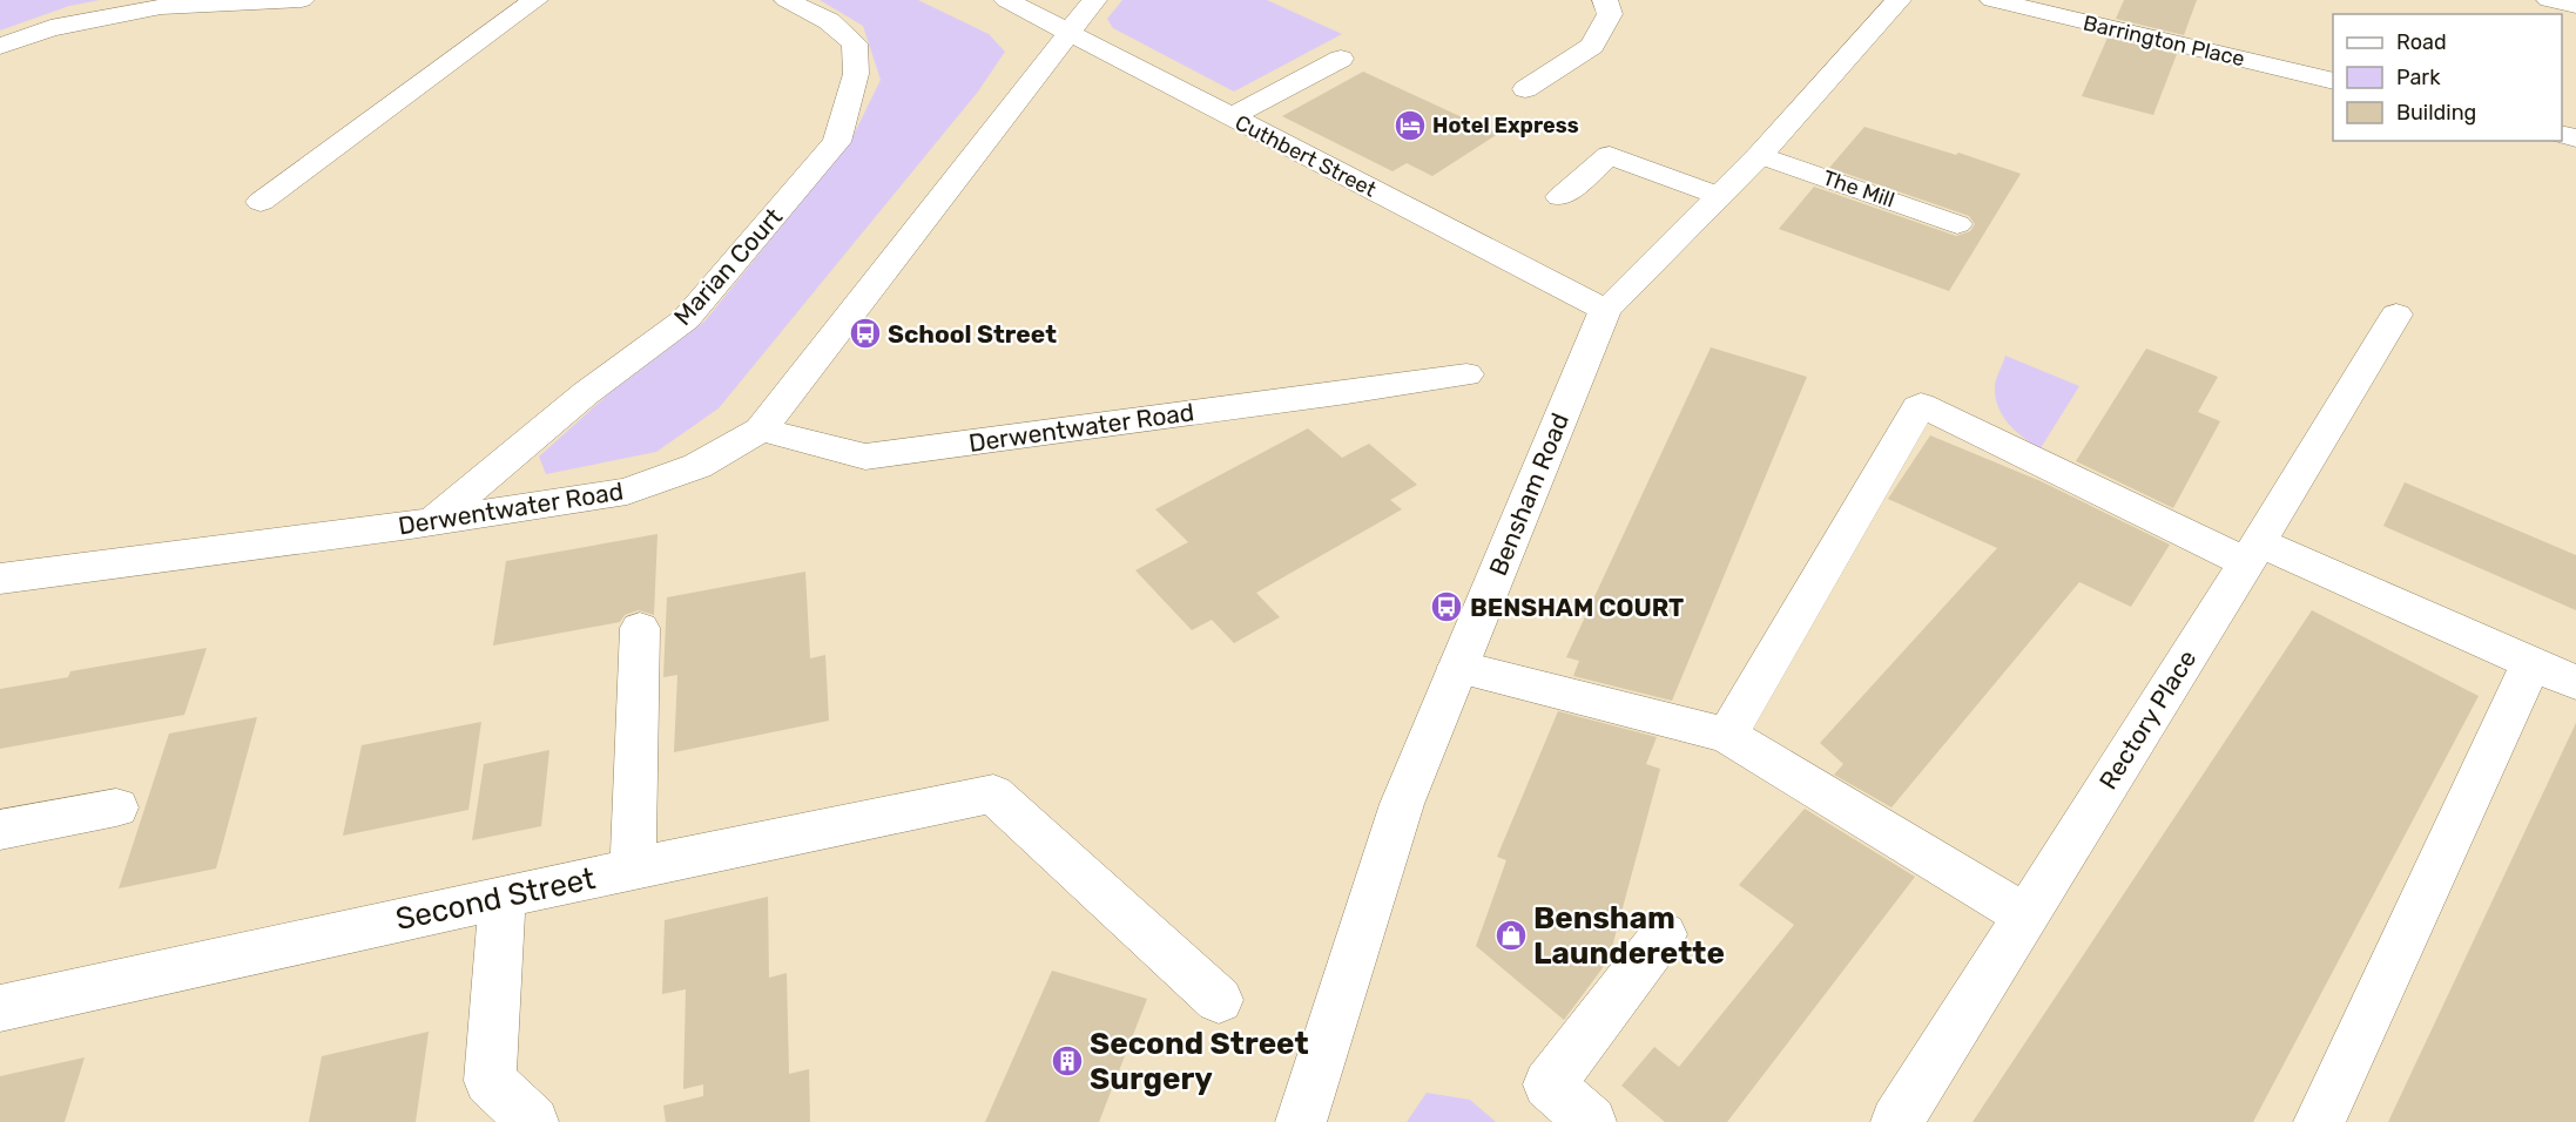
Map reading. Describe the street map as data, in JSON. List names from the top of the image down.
{
  "streets": {
    "street": [
      "Barrington Place",
      "Cuthbert Street",
      "The Mill",
      "Marian Court",
      "Derwentwater Road",
      "Bensham Road",
      "Rectory Place",
      "Second Street"
    ]
  },
  "crossings": [
    ["Cuthbert Street", "Bensham Road"],
    ["The Mill", "Bensham Road"],
    ["Marian Court", "Derwentwater Road"]
  ],
  "places": {
    "hotel": ["Hotel Express"],
    "bus stop": ["School Street", "BENSHAM COURT"],
    "shop": ["Bensham Launderette"],
    "building": ["Second Street Surgery"]
  },
  "legend": ["Road", "Park", "Building"]
}
